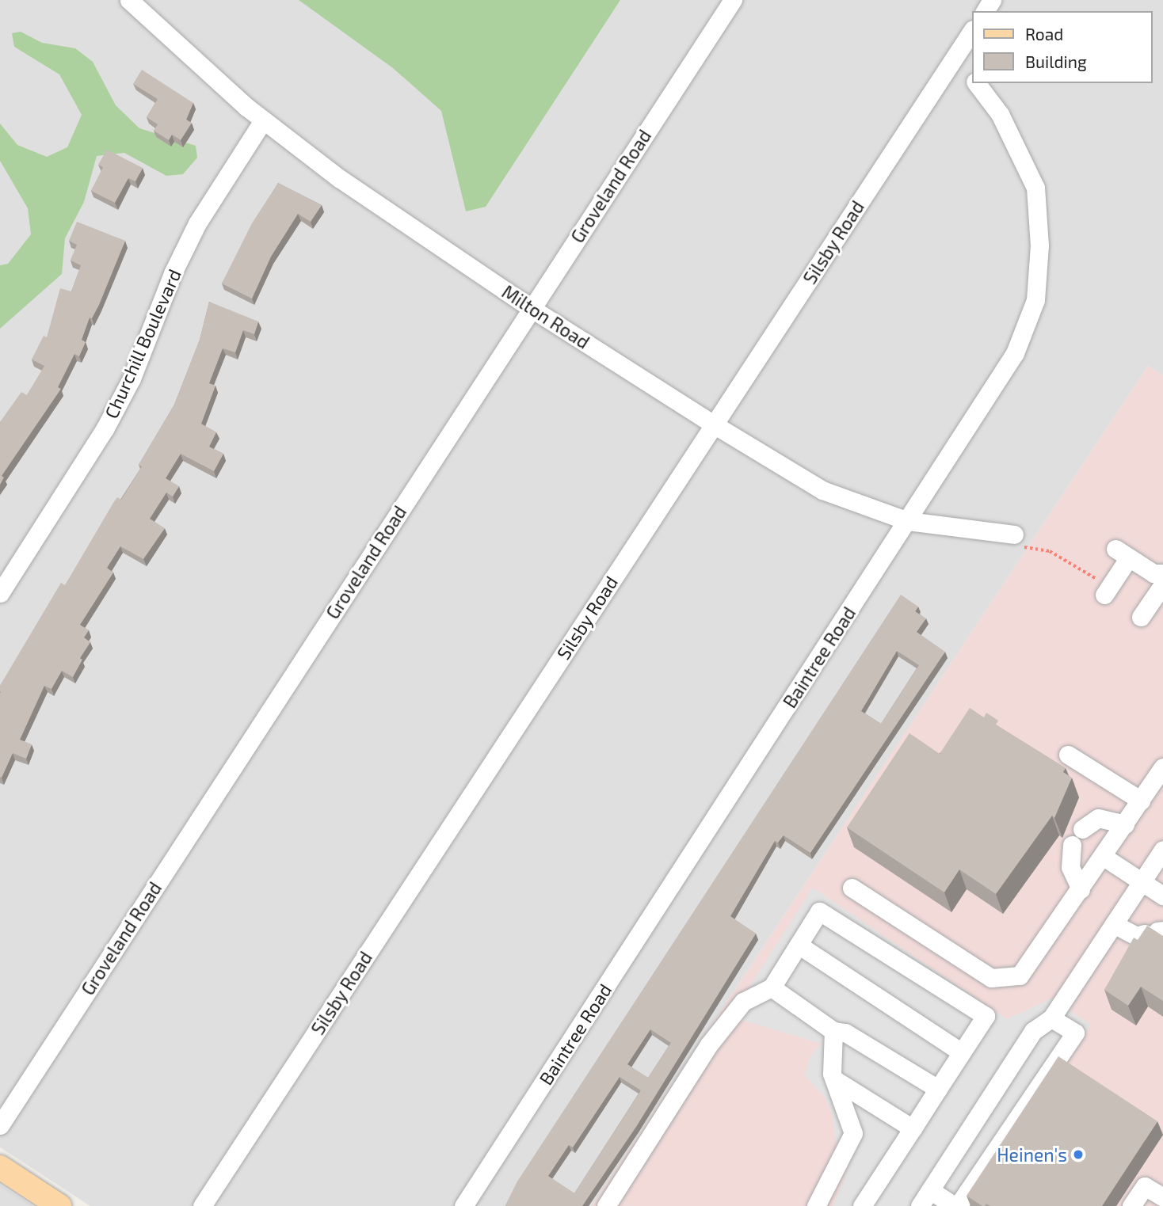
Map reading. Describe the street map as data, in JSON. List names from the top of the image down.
{
  "streets": {
    "street": [
      "Groveland Road",
      "Silsby Road",
      "Milton Road",
      "Churchill Boulevard",
      "Baintree Road"
    ]
  },
  "crossings": [
    ["Groveland Road", "Milton Road"],
    ["Silsby Road", "Milton Road"],
    ["Silsby Road", "Baintree Road"],
    ["Milton Road", "Churchill Boulevard"],
    ["Milton Road", "Baintree Road"]
  ],
  "places": ["Heinen's"],
  "legend": ["Road", "Building"]
}
